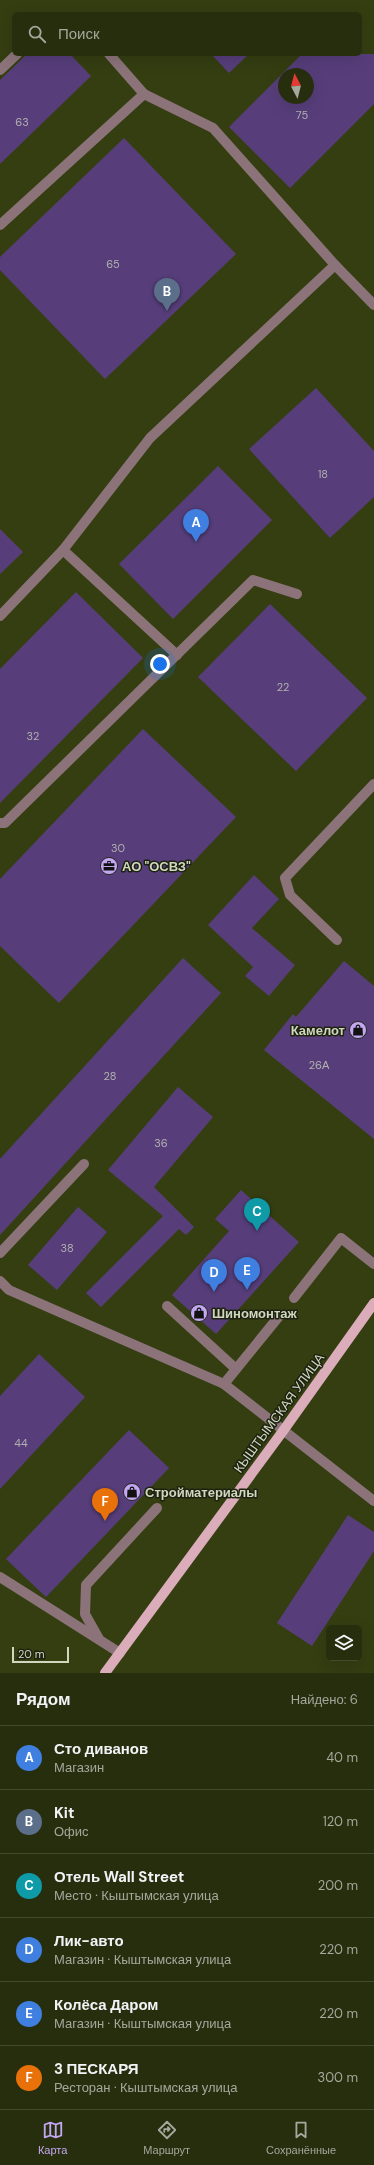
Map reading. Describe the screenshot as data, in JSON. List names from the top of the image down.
{
  "streets": {
    "main road": ["КЫШТЫМСКАЯ УЛИЦА"]
  },
  "places": {
    "office": ["АО \"ОСВЗ\""],
    "shop": ["Камелот", "Шиномонтаж", "Стройматериалы"]
  },
  "house_numbers": [
    "75",
    "63",
    "65",
    "18",
    "22",
    "32",
    "30",
    "26А",
    "28",
    "36",
    "38",
    "44"
  ],
  "scale_bar": "20 m",
  "north": "top",
  "page": {
    "search": "Поиск",
    "pins": [
      "B",
      "A",
      "C",
      "E",
      "D",
      "F"
    ],
    "scale": "20 m",
    "heading": ["Рядом", "Найдено: 6"],
    "list": [
      {
        "mark": "A",
        "name": "Сто диванов",
        "note": "Магазин",
        "value": "40 m"
      },
      {
        "mark": "B",
        "name": "Kit",
        "note": "Офис",
        "value": "120 m"
      },
      {
        "mark": "C",
        "name": "Отель Wall Street",
        "note": "Место · Кыштымская улица",
        "value": "200 m"
      },
      {
        "mark": "D",
        "name": "Лик-авто",
        "note": "Магазин · Кыштымская улица",
        "value": "220 m"
      },
      {
        "mark": "E",
        "name": "Колёса Даром",
        "note": "Магазин · Кыштымская улица",
        "value": "220 m"
      },
      {
        "mark": "F",
        "name": "3 ПЕСКАРЯ",
        "note": "Ресторан · Кыштымская улица",
        "value": "300 m"
      }
    ],
    "nav": ["Карта", "Маршрут", "Сохранённые"]
  }
}
